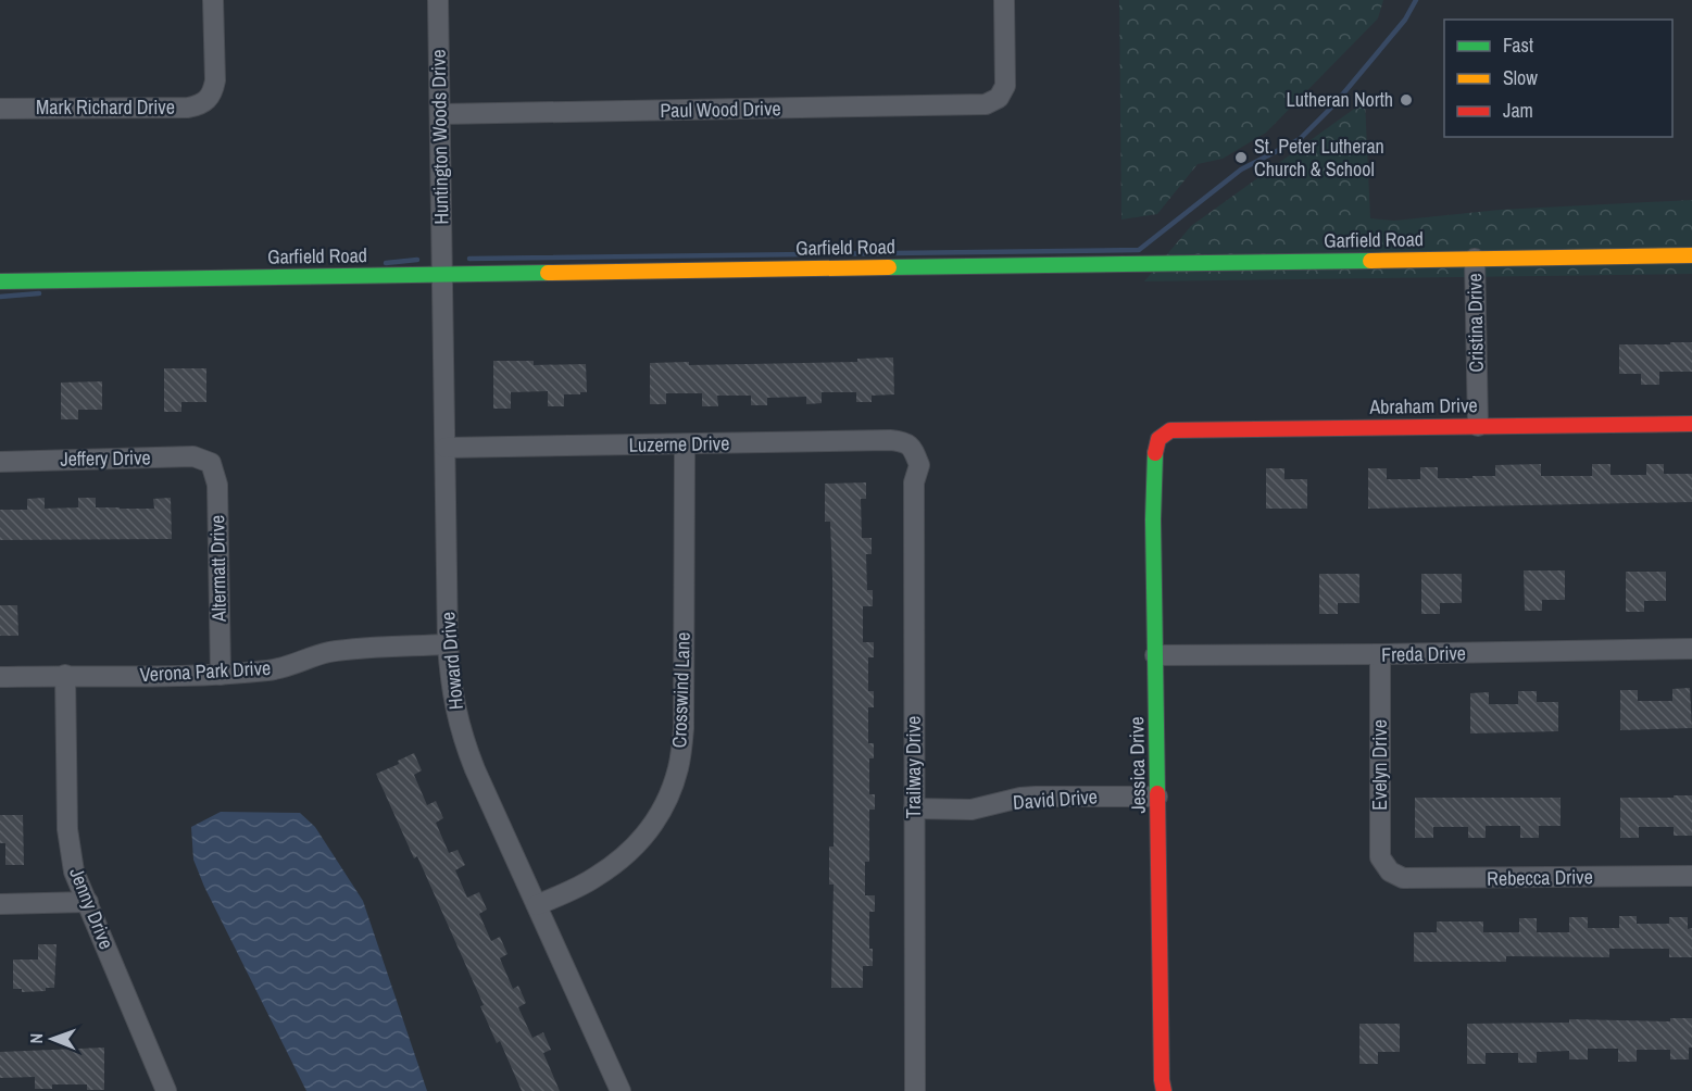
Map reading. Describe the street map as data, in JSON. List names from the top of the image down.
{
  "streets": {
    "street": [
      "Mark Richard Drive",
      "Paul Wood Drive",
      "Huntington Woods Drive",
      "Garfield Road",
      "Cristina Drive",
      "Abraham Drive",
      "Luzerne Drive",
      "Jeffery Drive",
      "Altermatt Drive",
      "Freda Drive",
      "Howard Drive",
      "Verona Park Drive",
      "Crosswind Lane",
      "Jessica Drive",
      "Evelyn Drive",
      "Trailway Drive",
      "David Drive",
      "Rebecca Drive",
      "Jenny Drive"
    ]
  },
  "crossings": [
    ["Paul Wood Drive", "Huntington Woods Drive"],
    ["Huntington Woods Drive", "Garfield Road"],
    ["Huntington Woods Drive", "Howard Drive"],
    ["Garfield Road", "Cristina Drive"],
    ["Garfield Road", "Howard Drive"],
    ["Cristina Drive", "Abraham Drive"],
    ["Abraham Drive", "Jessica Drive"],
    ["Luzerne Drive", "Howard Drive"],
    ["Luzerne Drive", "Crosswind Lane"],
    ["Luzerne Drive", "Trailway Drive"],
    ["Jeffery Drive", "Altermatt Drive"],
    ["Altermatt Drive", "Verona Park Drive"],
    ["Freda Drive", "Jessica Drive"],
    ["Freda Drive", "Evelyn Drive"],
    ["Howard Drive", "Verona Park Drive"],
    ["Howard Drive", "Crosswind Lane"],
    ["Verona Park Drive", "Jenny Drive"],
    ["Jessica Drive", "David Drive"],
    ["Evelyn Drive", "Rebecca Drive"],
    ["Trailway Drive", "David Drive"]
  ],
  "places": ["Lutheran North", "St. Peter Lutheran Church & School"],
  "legend": ["Fast", "Slow", "Jam"],
  "north": "left"
}
